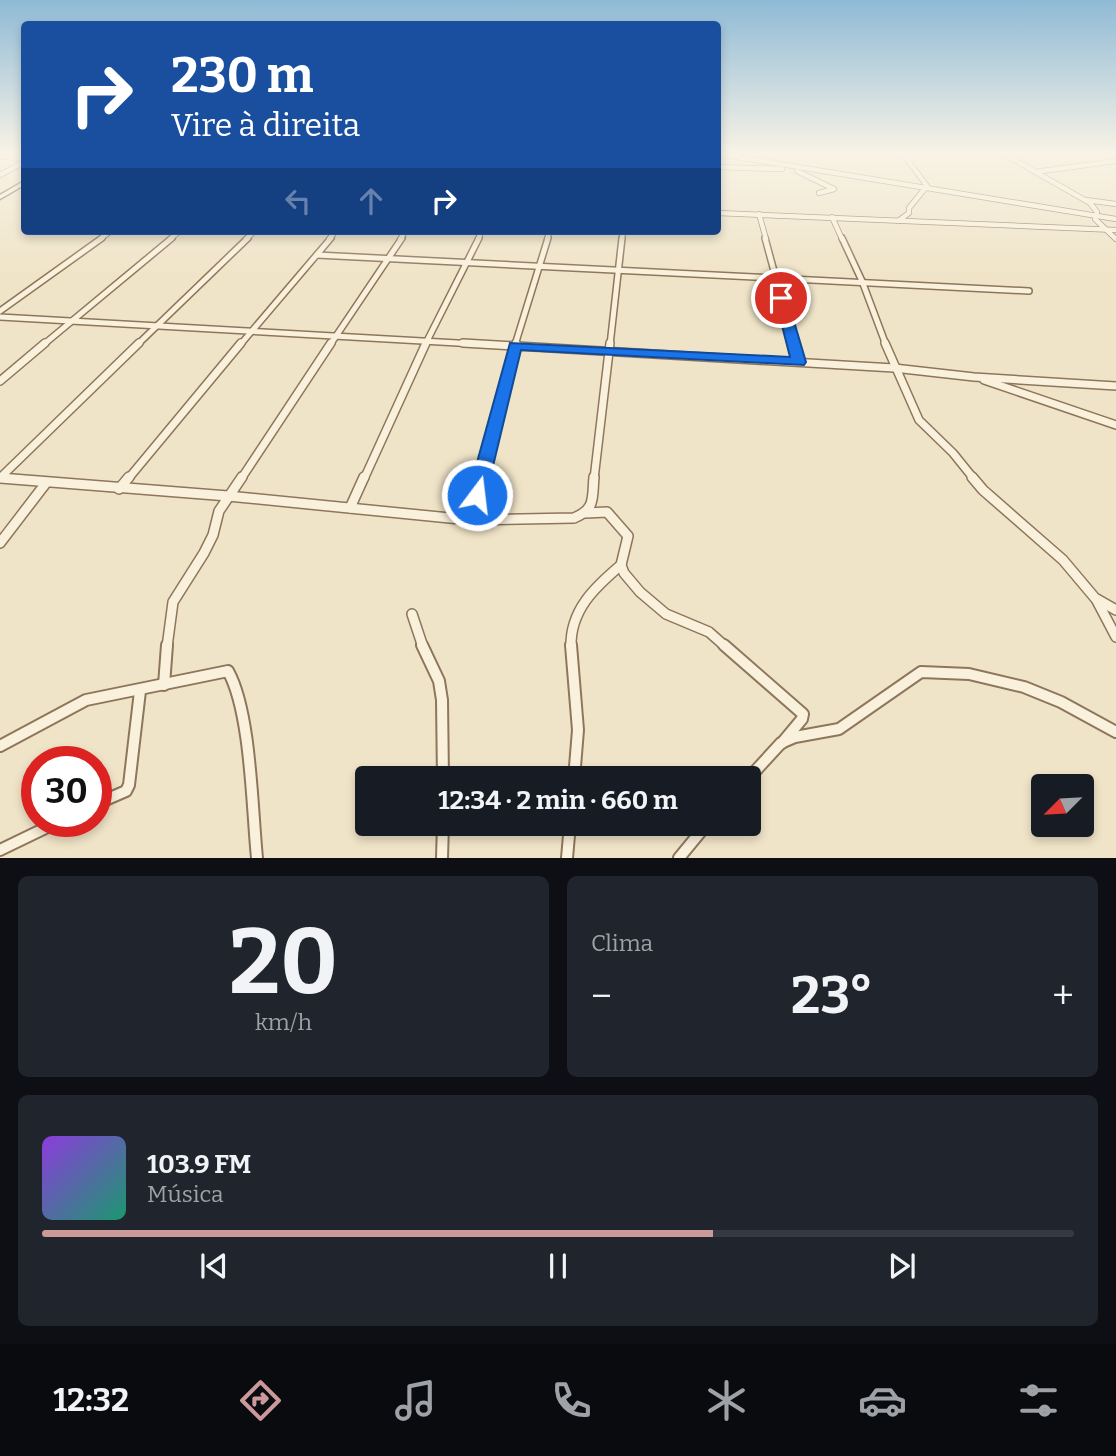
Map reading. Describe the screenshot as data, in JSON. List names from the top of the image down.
{
  "north": "bottom left",
  "page": {
    "turn": ["230 m", "Vire à direita"],
    "limit": "30",
    "trip": "12:34 · 2 min · 660 m",
    "tile": [
      ["20", "km/h"],
      "Clima"
    ],
    "heat": ["−", "23°", "+"],
    "song": ["103.9 FM", "Música"],
    "tabs": "12:32"
  }
}
